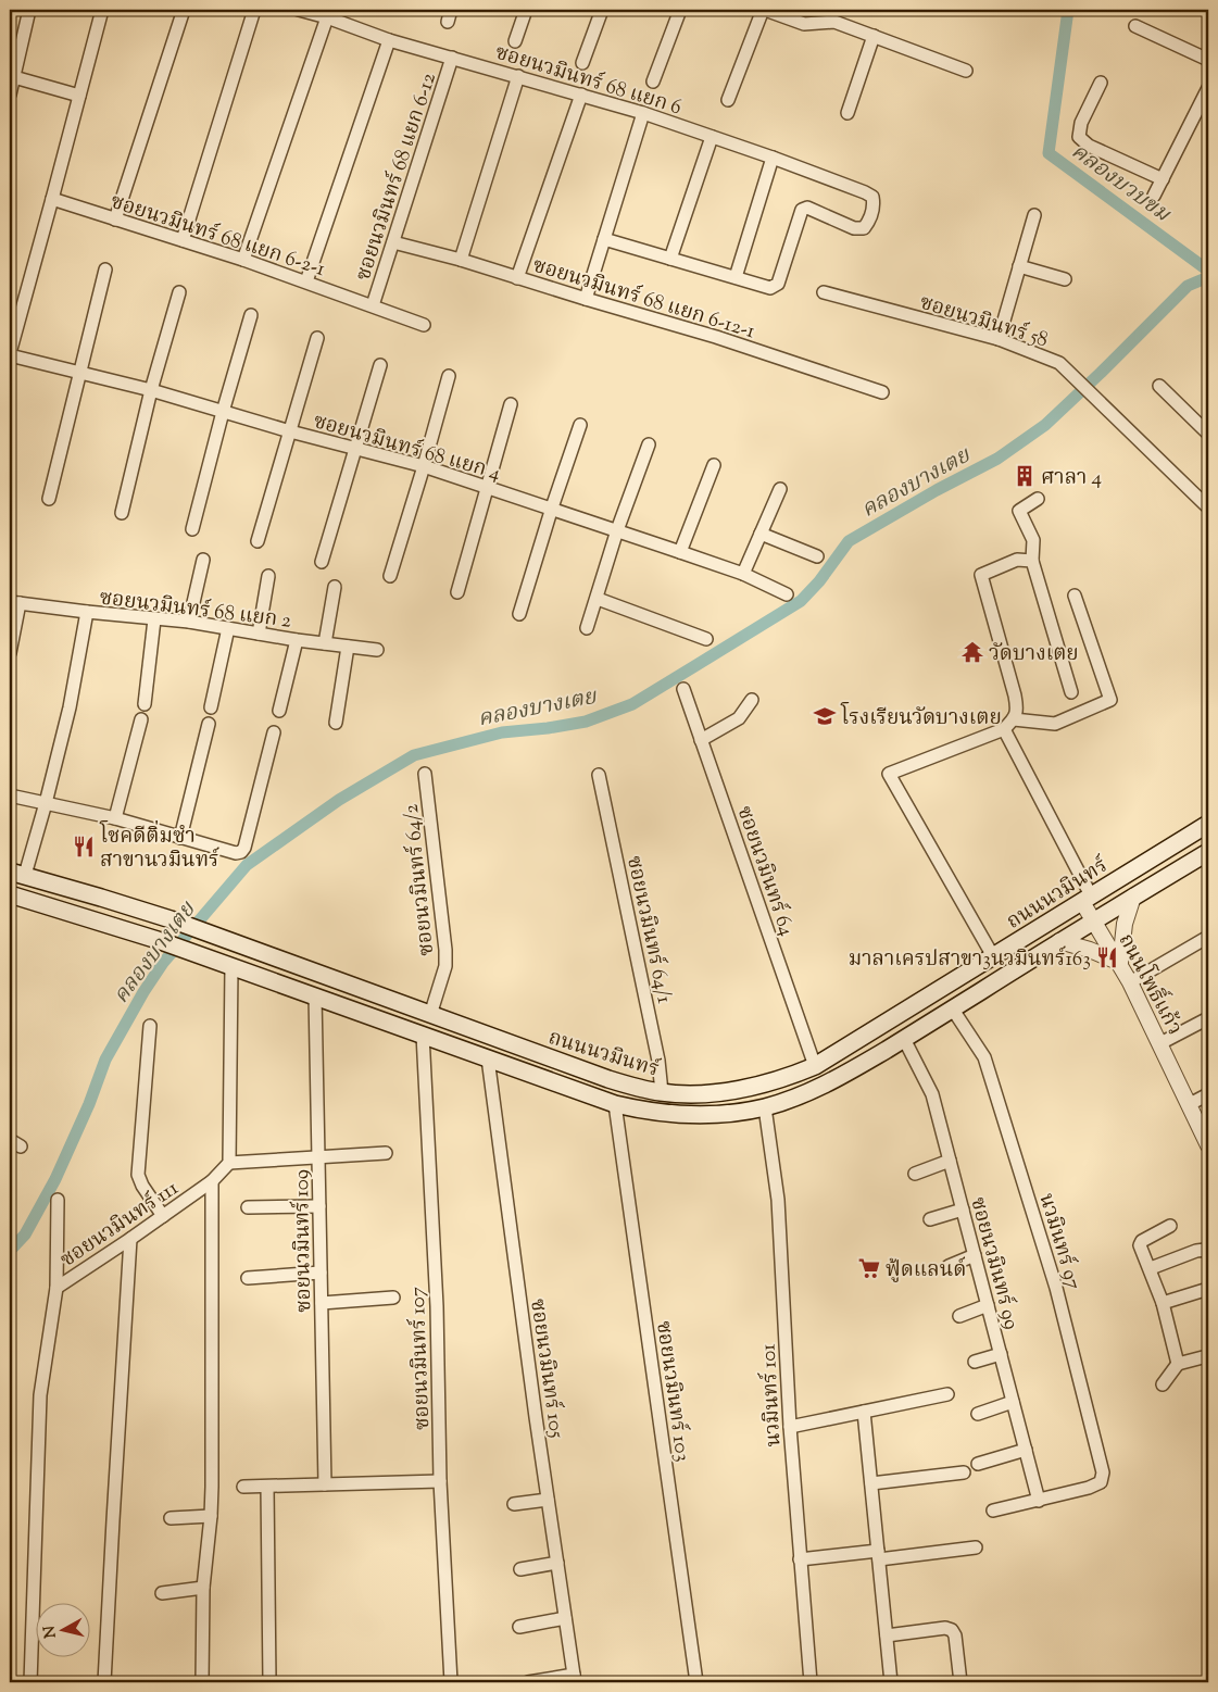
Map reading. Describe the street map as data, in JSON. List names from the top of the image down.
{
  "streets": {
    "main road": ["ถนนนวมินทร์"],
    "street": [
      "ซอยนวมินทร์ 68 แยก 6",
      "ซอยนวมินทร์ 68 แยก 6-12",
      "ซอยนวมินทร์ 68 แยก 6-2-1",
      "ซอยนวมินทร์ 68 แยก 6-12-1",
      "ซอยนวมินทร์ 58",
      "ซอยนวมินทร์ 68 แยก 4",
      "ซอยนวมินทร์ 68 แยก 2",
      "ซอยนวมินทร์ 64",
      "ซอยนวมินทร์ 64/2",
      "ซอยนวมินทร์ 64/1",
      "ถนนโพธิ์แก้ว",
      "ซอยนวมินทร์ 111",
      "ซอยนวมินทร์ 109",
      "นวมินทร์ 97",
      "ซอยนวมินทร์ 99",
      "ซอยนวมินทร์ 107",
      "ซอยนวมินทร์ 105",
      "ซอยนวมินทร์ 103",
      "นวมินทร์ 101"
    ]
  },
  "crossings": [
    ["ซอยนวมินทร์ 68 แยก 6", "ซอยนวมินทร์ 68 แยก 6-12"],
    ["ซอยนวมินทร์ 68 แยก 6-12", "ซอยนวมินทร์ 68 แยก 6-2-1"],
    ["ซอยนวมินทร์ 68 แยก 6-12", "ซอยนวมินทร์ 68 แยก 6-12-1"],
    ["ซอยนวมินทร์ 64", "ถนนนวมินทร์"],
    ["ซอยนวมินทร์ 64/2", "ถนนนวมินทร์"],
    ["ถนนนวมินทร์", "ซอยนวมินทร์ 64/1"],
    ["ถนนนวมินทร์", "ถนนโพธิ์แก้ว"],
    ["ถนนนวมินทร์", "ซอยนวมินทร์ 109"],
    ["ถนนนวมินทร์", "นวมินทร์ 97"],
    ["ถนนนวมินทร์", "ซอยนวมินทร์ 99"],
    ["ถนนนวมินทร์", "ซอยนวมินทร์ 107"],
    ["ถนนนวมินทร์", "ซอยนวมินทร์ 105"],
    ["ถนนนวมินทร์", "ซอยนวมินทร์ 103"],
    ["ถนนนวมินทร์", "นวมินทร์ 101"],
    ["นวมินทร์ 97", "ซอยนวมินทร์ 99"]
  ],
  "water": ["คลองบวบขม", "คลองบางเตย"],
  "places": {
    "building": ["ศาลา 4"],
    "temple": ["วัดบางเตย"],
    "school or university": ["โรงเรียนวัดบางเตย"],
    "restaurant": ["โชคดีติ่มซำ สาขานวมินทร์", "มาลาเครปสาขา3นวมินทร์163"],
    "supermarket": ["ฟู้ดแลนด์"]
  },
  "north": "left"
}
